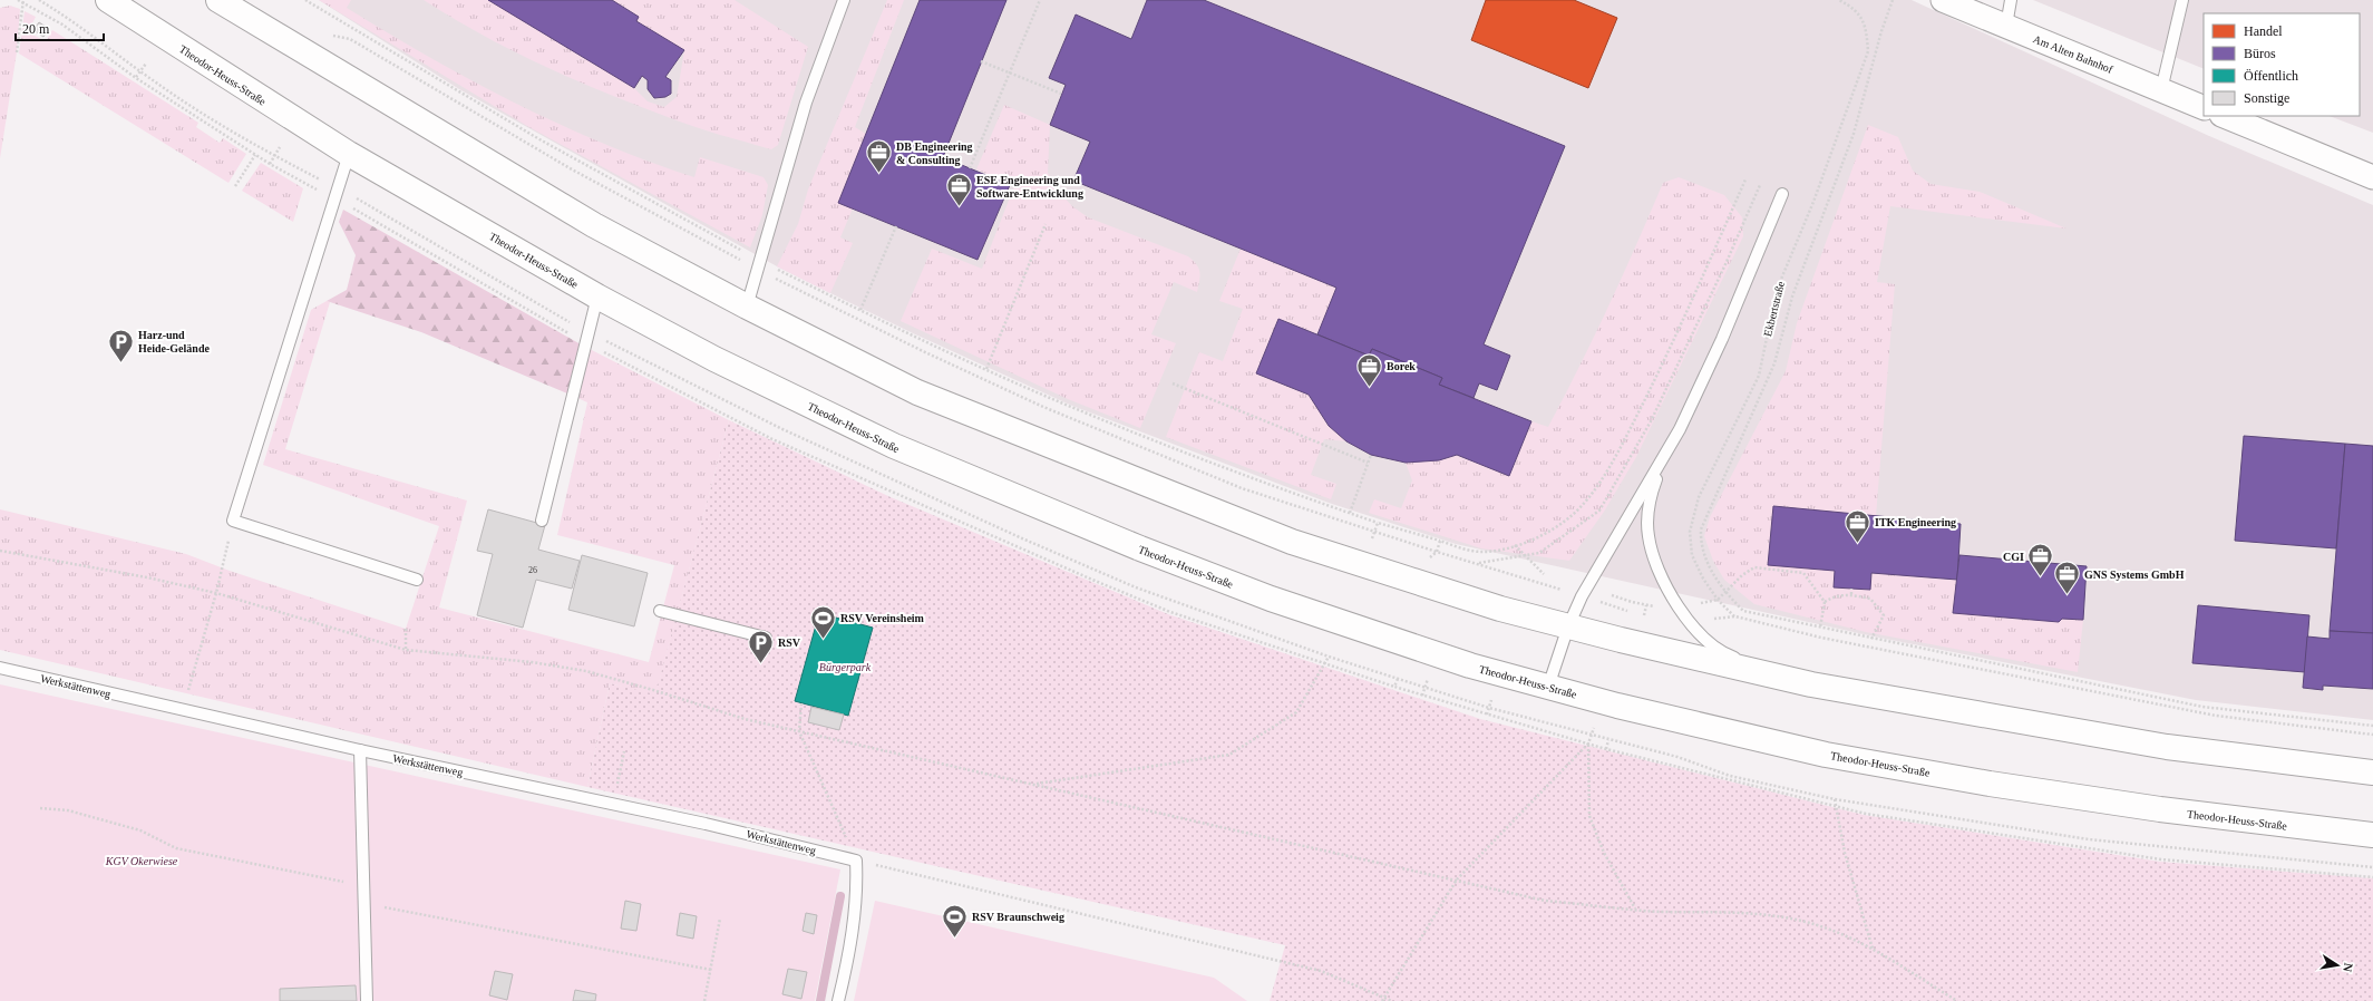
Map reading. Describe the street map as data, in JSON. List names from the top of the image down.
{
  "streets": {
    "main road": ["Theodor-Heuss-Straße"],
    "street": ["Am Alten Bahnhof"],
    "lane": ["Werkstättenweg"],
    "path": ["Ekbertstraße"]
  },
  "parks": ["Bürgerpark", "KGV Okerwiese"],
  "places": {
    "office": [
      "DB Engineering & Consulting",
      "ESE Engineering und Software-Entwicklung",
      "Borek",
      "ITK Engineering",
      "CGI",
      "GNS Systems GmbH"
    ],
    "parking": ["Harz-und Heide-Gelände", "RSV"],
    "sports": ["RSV Vereinsheim", "RSV Braunschweig"]
  },
  "house_numbers": ["26"],
  "legend": [
    "Handel",
    "Büros",
    "Öffentlich",
    "Sonstige"
  ],
  "scale_bar": "20 m",
  "north": "right"
}
